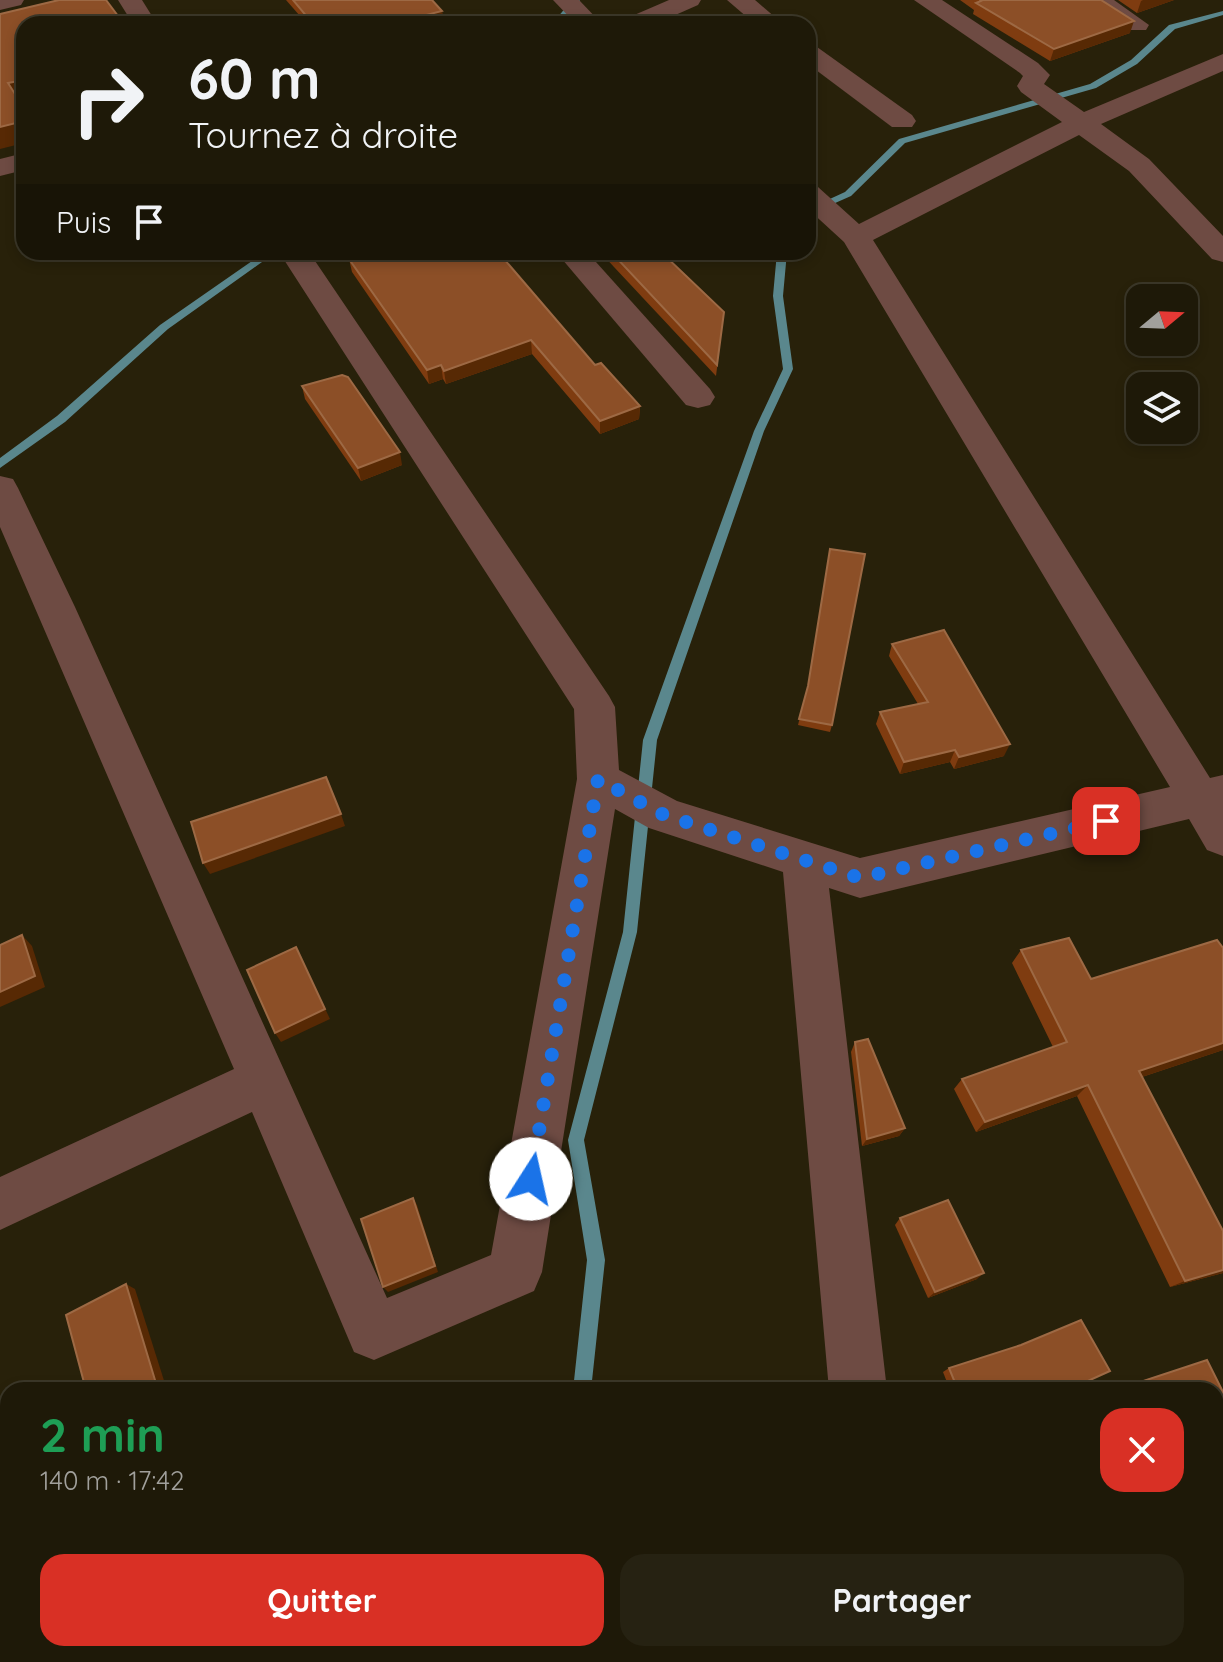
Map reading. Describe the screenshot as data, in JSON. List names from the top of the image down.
{
  "north": "right",
  "page": {
    "turn": ["60 m", "Tournez à droite"],
    "then": "Puis",
    "heading": ["2 min", "140 m · 17:42"],
    "buttons": ["Quitter", "Partager"]
  }
}
